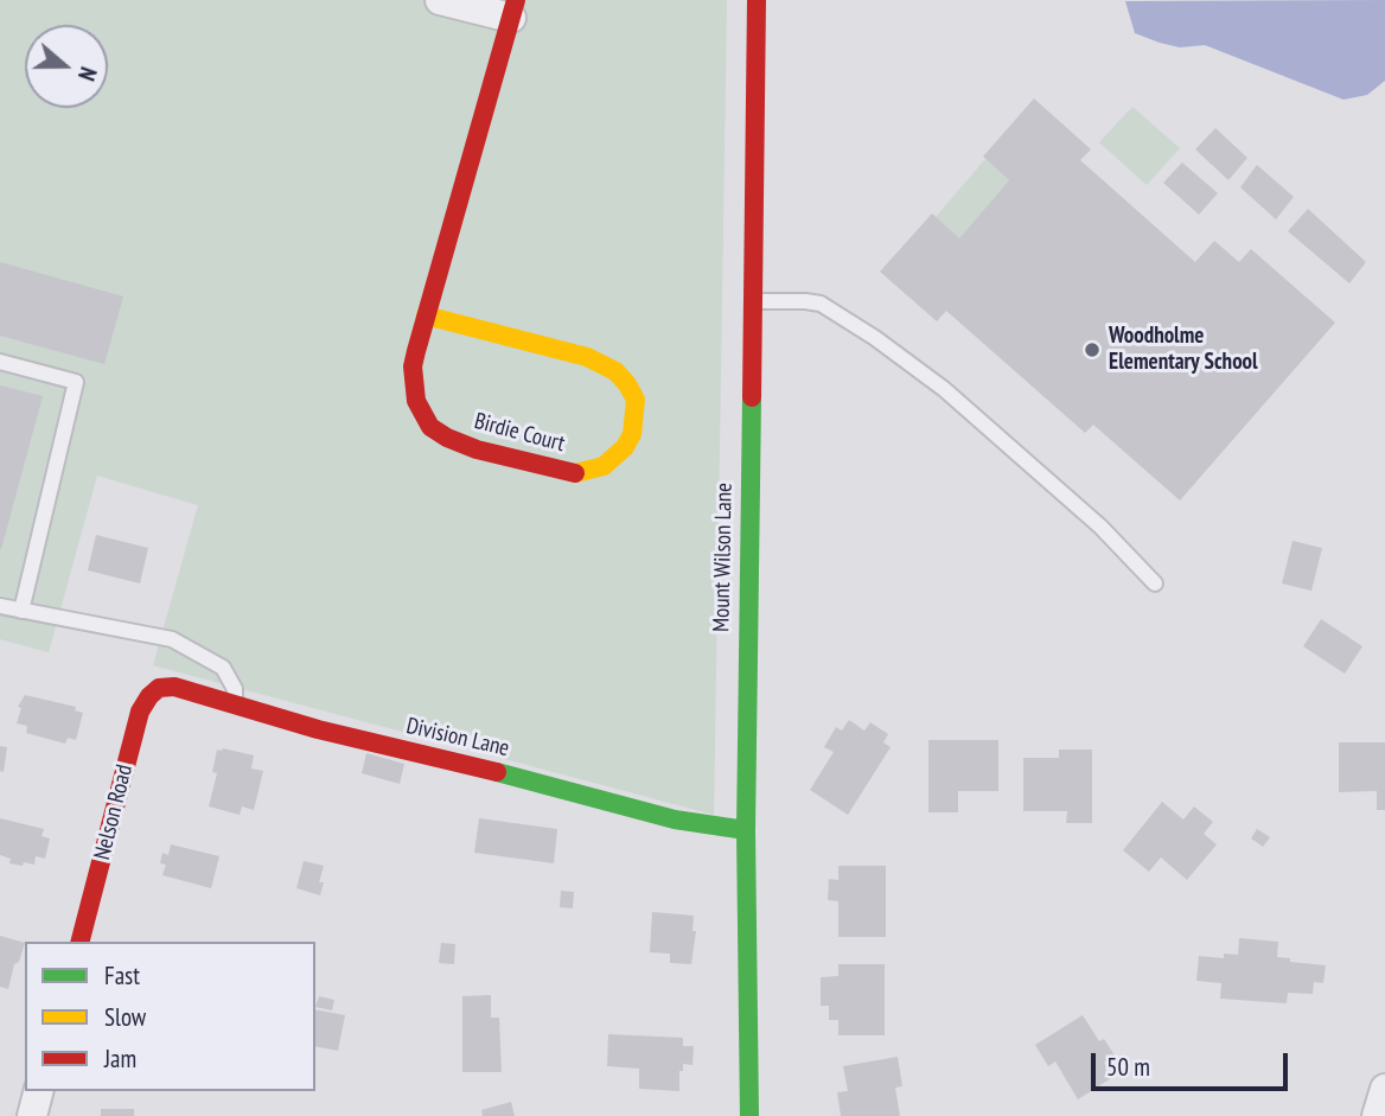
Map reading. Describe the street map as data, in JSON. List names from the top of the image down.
{
  "streets": {
    "street": [
      "Birdie Court",
      "Mount Wilson Lane",
      "Division Lane",
      "Nelson Road"
    ]
  },
  "crossings": [
    ["Mount Wilson Lane", "Division Lane"],
    ["Division Lane", "Nelson Road"]
  ],
  "places": ["Woodholme Elementary School"],
  "legend": ["Fast", "Slow", "Jam"],
  "scale_bar": "50 m",
  "north": "right"
}
